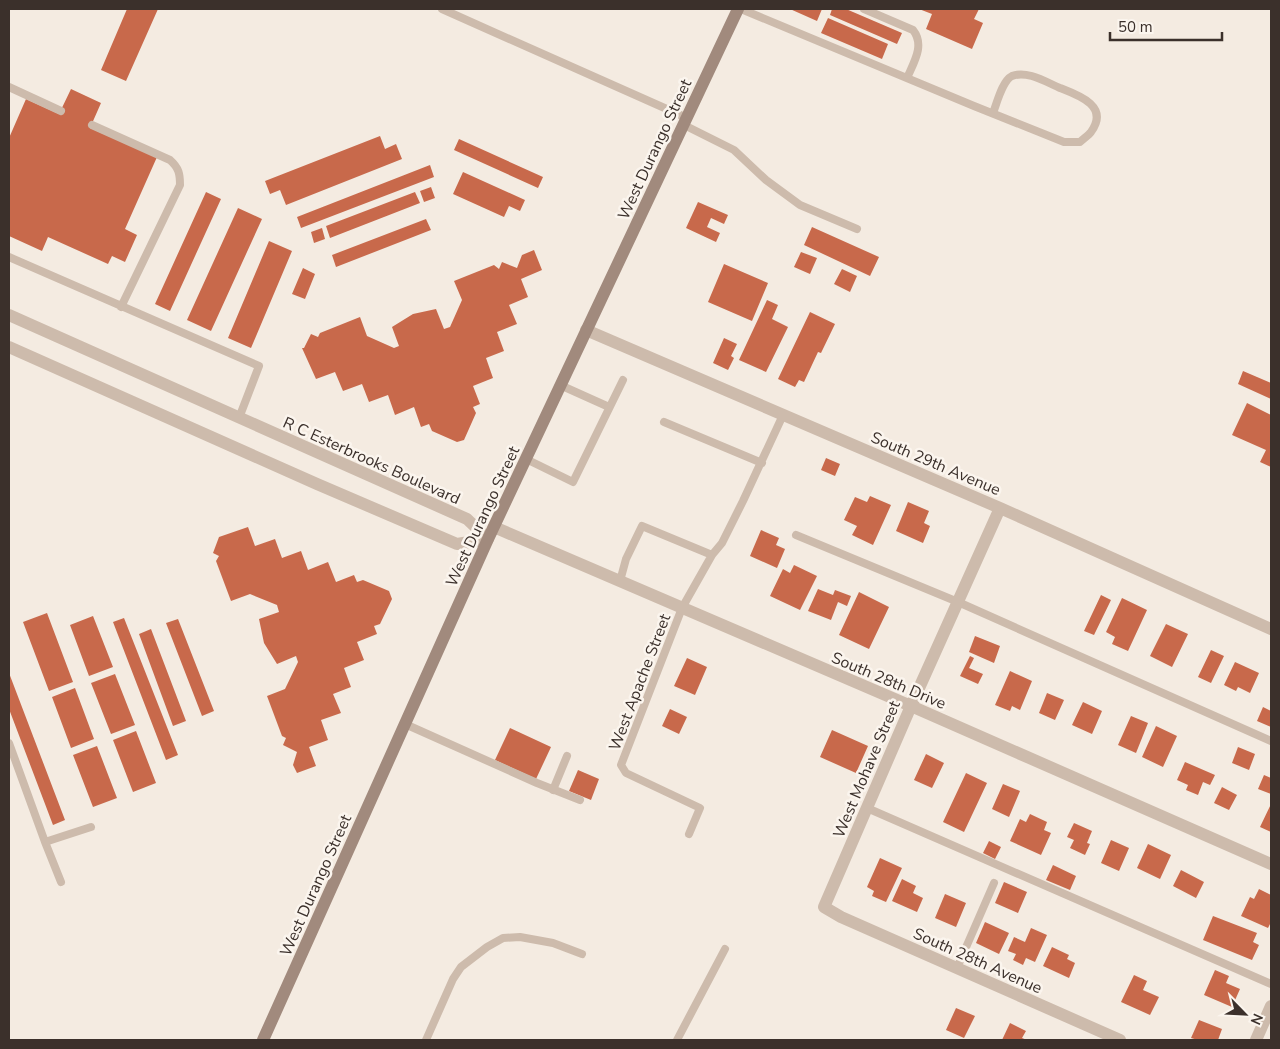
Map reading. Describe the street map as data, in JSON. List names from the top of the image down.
{
  "streets": {
    "street": [
      "West Durango Street",
      "R C Esterbrooks Boulevard",
      "South 29th Avenue",
      "South 28th Drive",
      "West Mohave Street",
      "South 28th Avenue"
    ],
    "lane": ["West Apache Street"]
  },
  "crossings": [
    ["West Durango Street", "R C Esterbrooks Boulevard"],
    ["West Durango Street", "South 29th Avenue"],
    ["West Durango Street", "South 28th Drive"],
    ["South 29th Avenue", "West Apache Street"],
    ["South 29th Avenue", "West Mohave Street"],
    ["South 28th Drive", "West Apache Street"],
    ["South 28th Drive", "West Mohave Street"],
    ["West Mohave Street", "South 28th Avenue"]
  ],
  "scale_bar": "50 m",
  "north": "bottom right"
}
